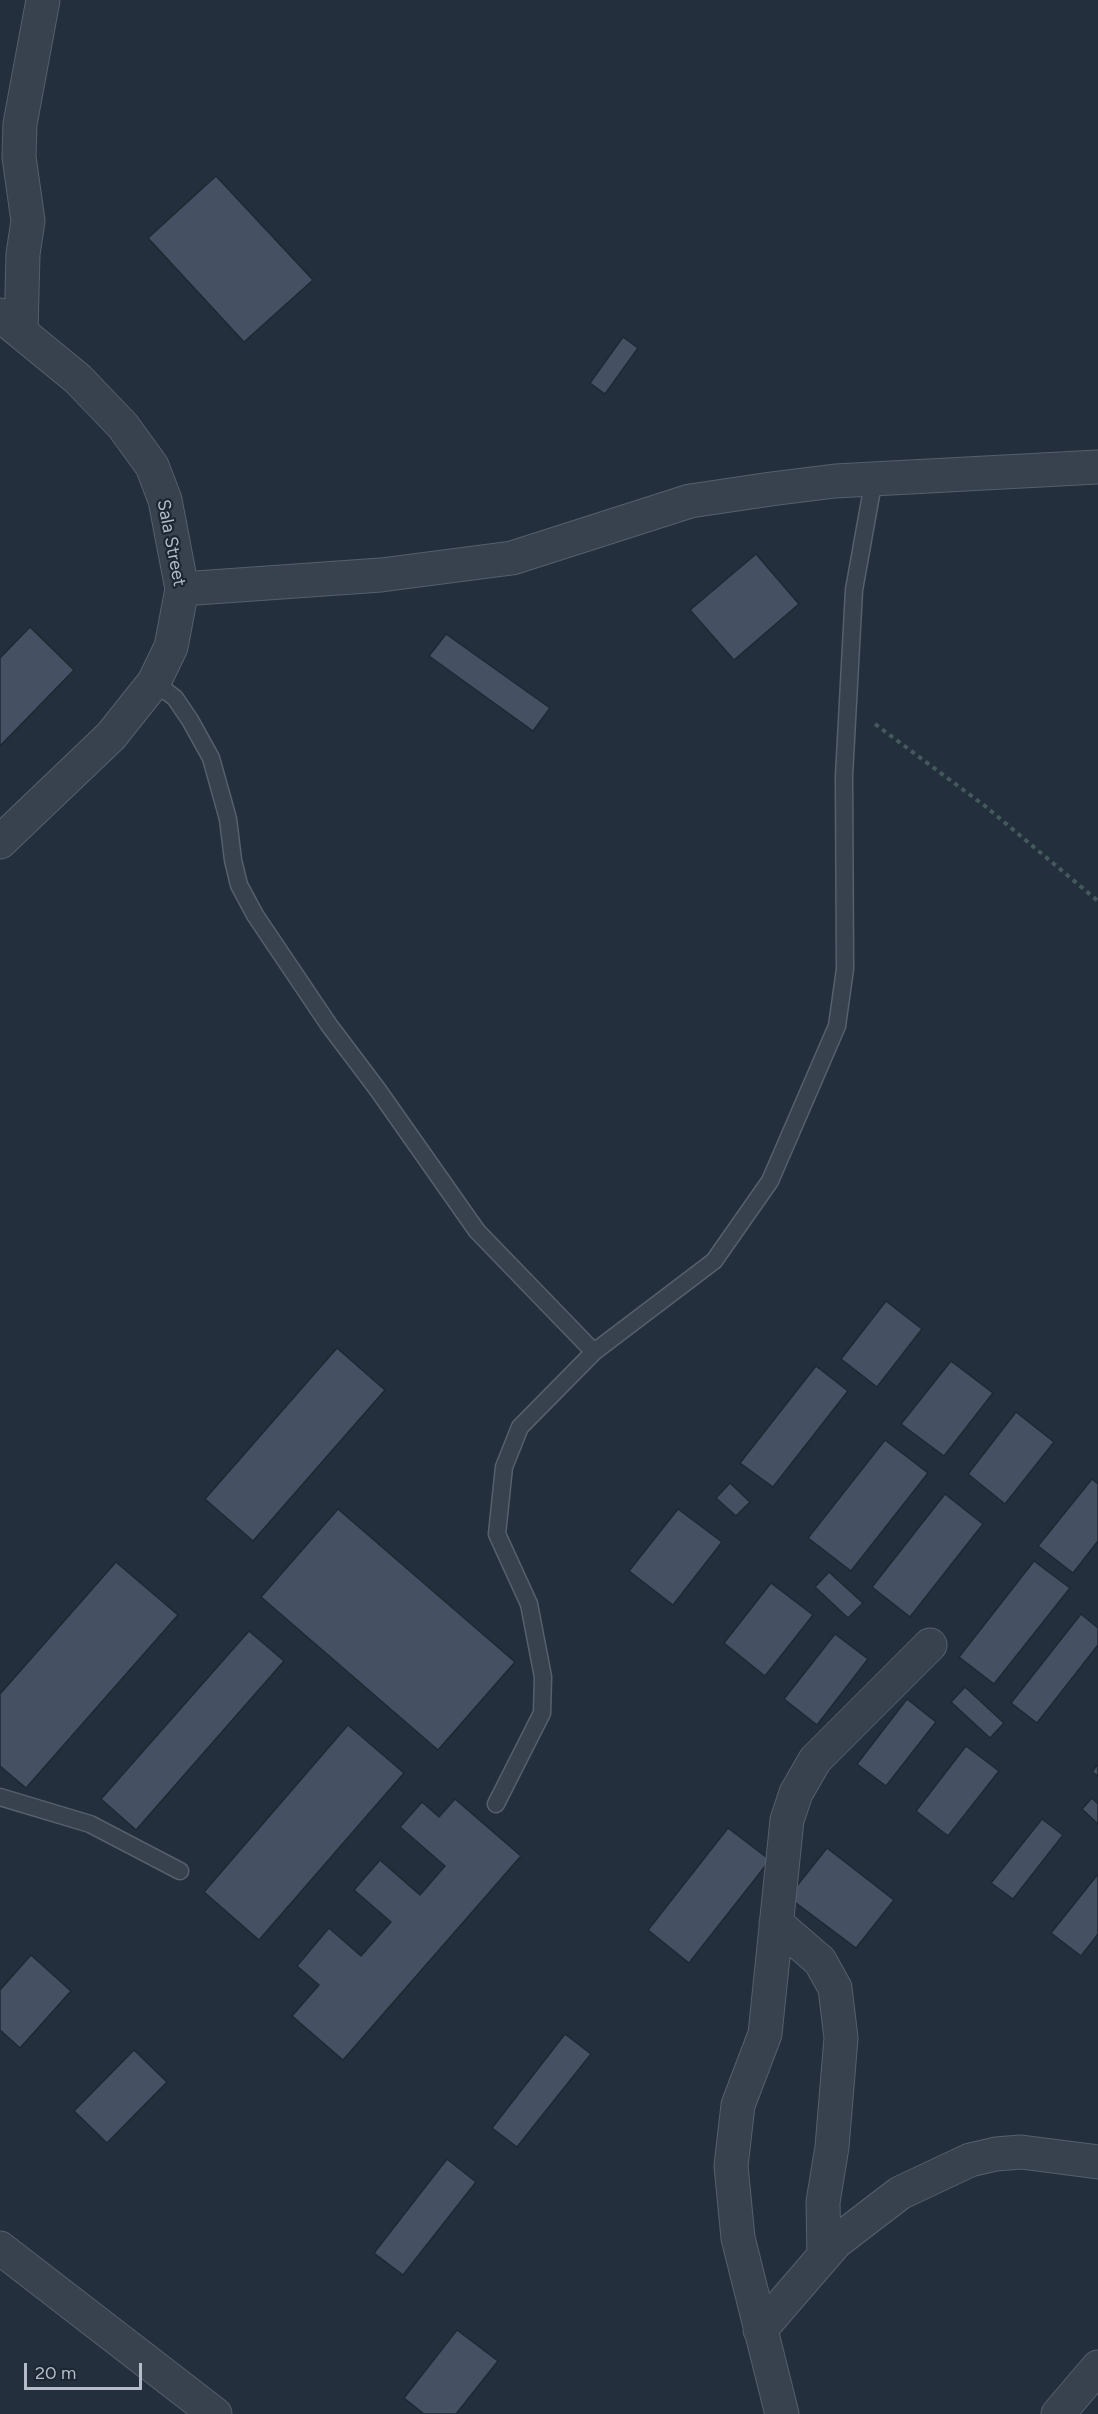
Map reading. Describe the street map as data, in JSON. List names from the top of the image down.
{
  "streets": {
    "street": ["Sala Street"]
  },
  "scale_bar": "20 m"
}
